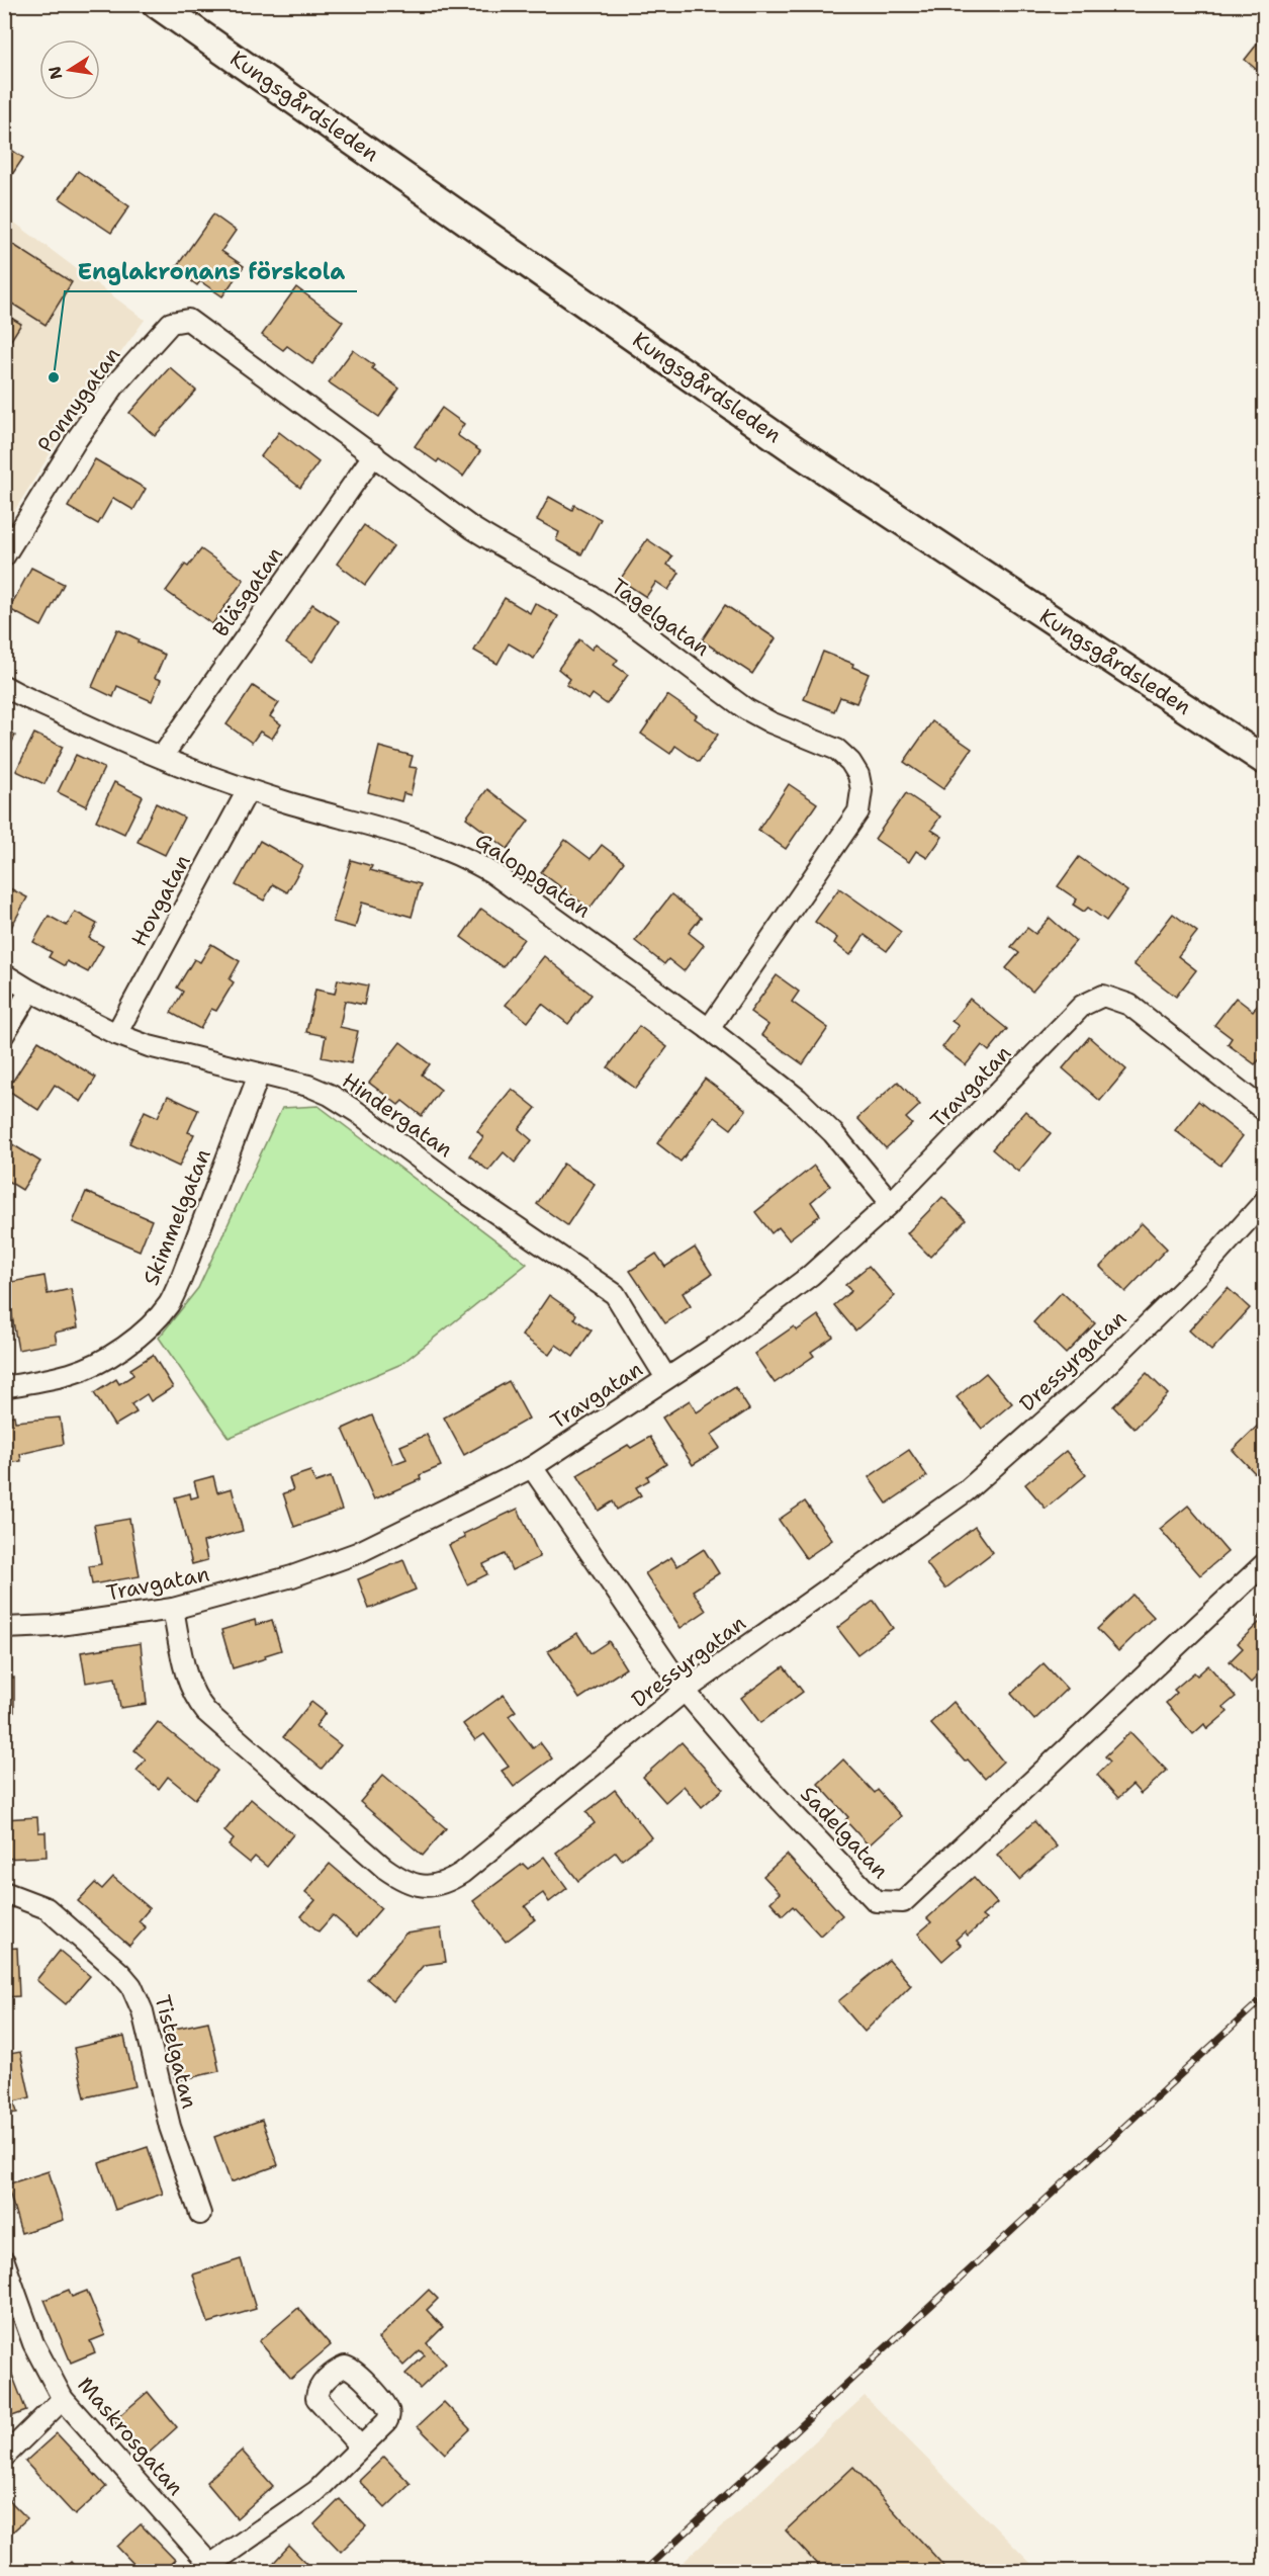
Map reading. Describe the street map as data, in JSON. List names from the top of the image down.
{
  "streets": {
    "main road": ["Kungsgårdsleden"],
    "street": [
      "Ponnygatan",
      "Bläsgatan",
      "Tagelgatan",
      "Galoppgatan",
      "Hovgatan",
      "Travgatan",
      "Hindergatan",
      "Skimmelgatan",
      "Dressyrgatan",
      "Sadelgatan",
      "Tistelgatan",
      "Maskrosgatan"
    ]
  },
  "crossings": [
    ["Ponnygatan", "Tagelgatan"],
    ["Bläsgatan", "Tagelgatan"],
    ["Bläsgatan", "Galoppgatan"],
    ["Tagelgatan", "Galoppgatan"],
    ["Galoppgatan", "Hovgatan"],
    ["Galoppgatan", "Travgatan"],
    ["Hovgatan", "Hindergatan"],
    ["Travgatan", "Hindergatan"],
    ["Travgatan", "Dressyrgatan"],
    ["Travgatan", "Sadelgatan"],
    ["Hindergatan", "Skimmelgatan"],
    ["Dressyrgatan", "Sadelgatan"]
  ],
  "places": ["Englakronans förskola"],
  "north": "left"
}
